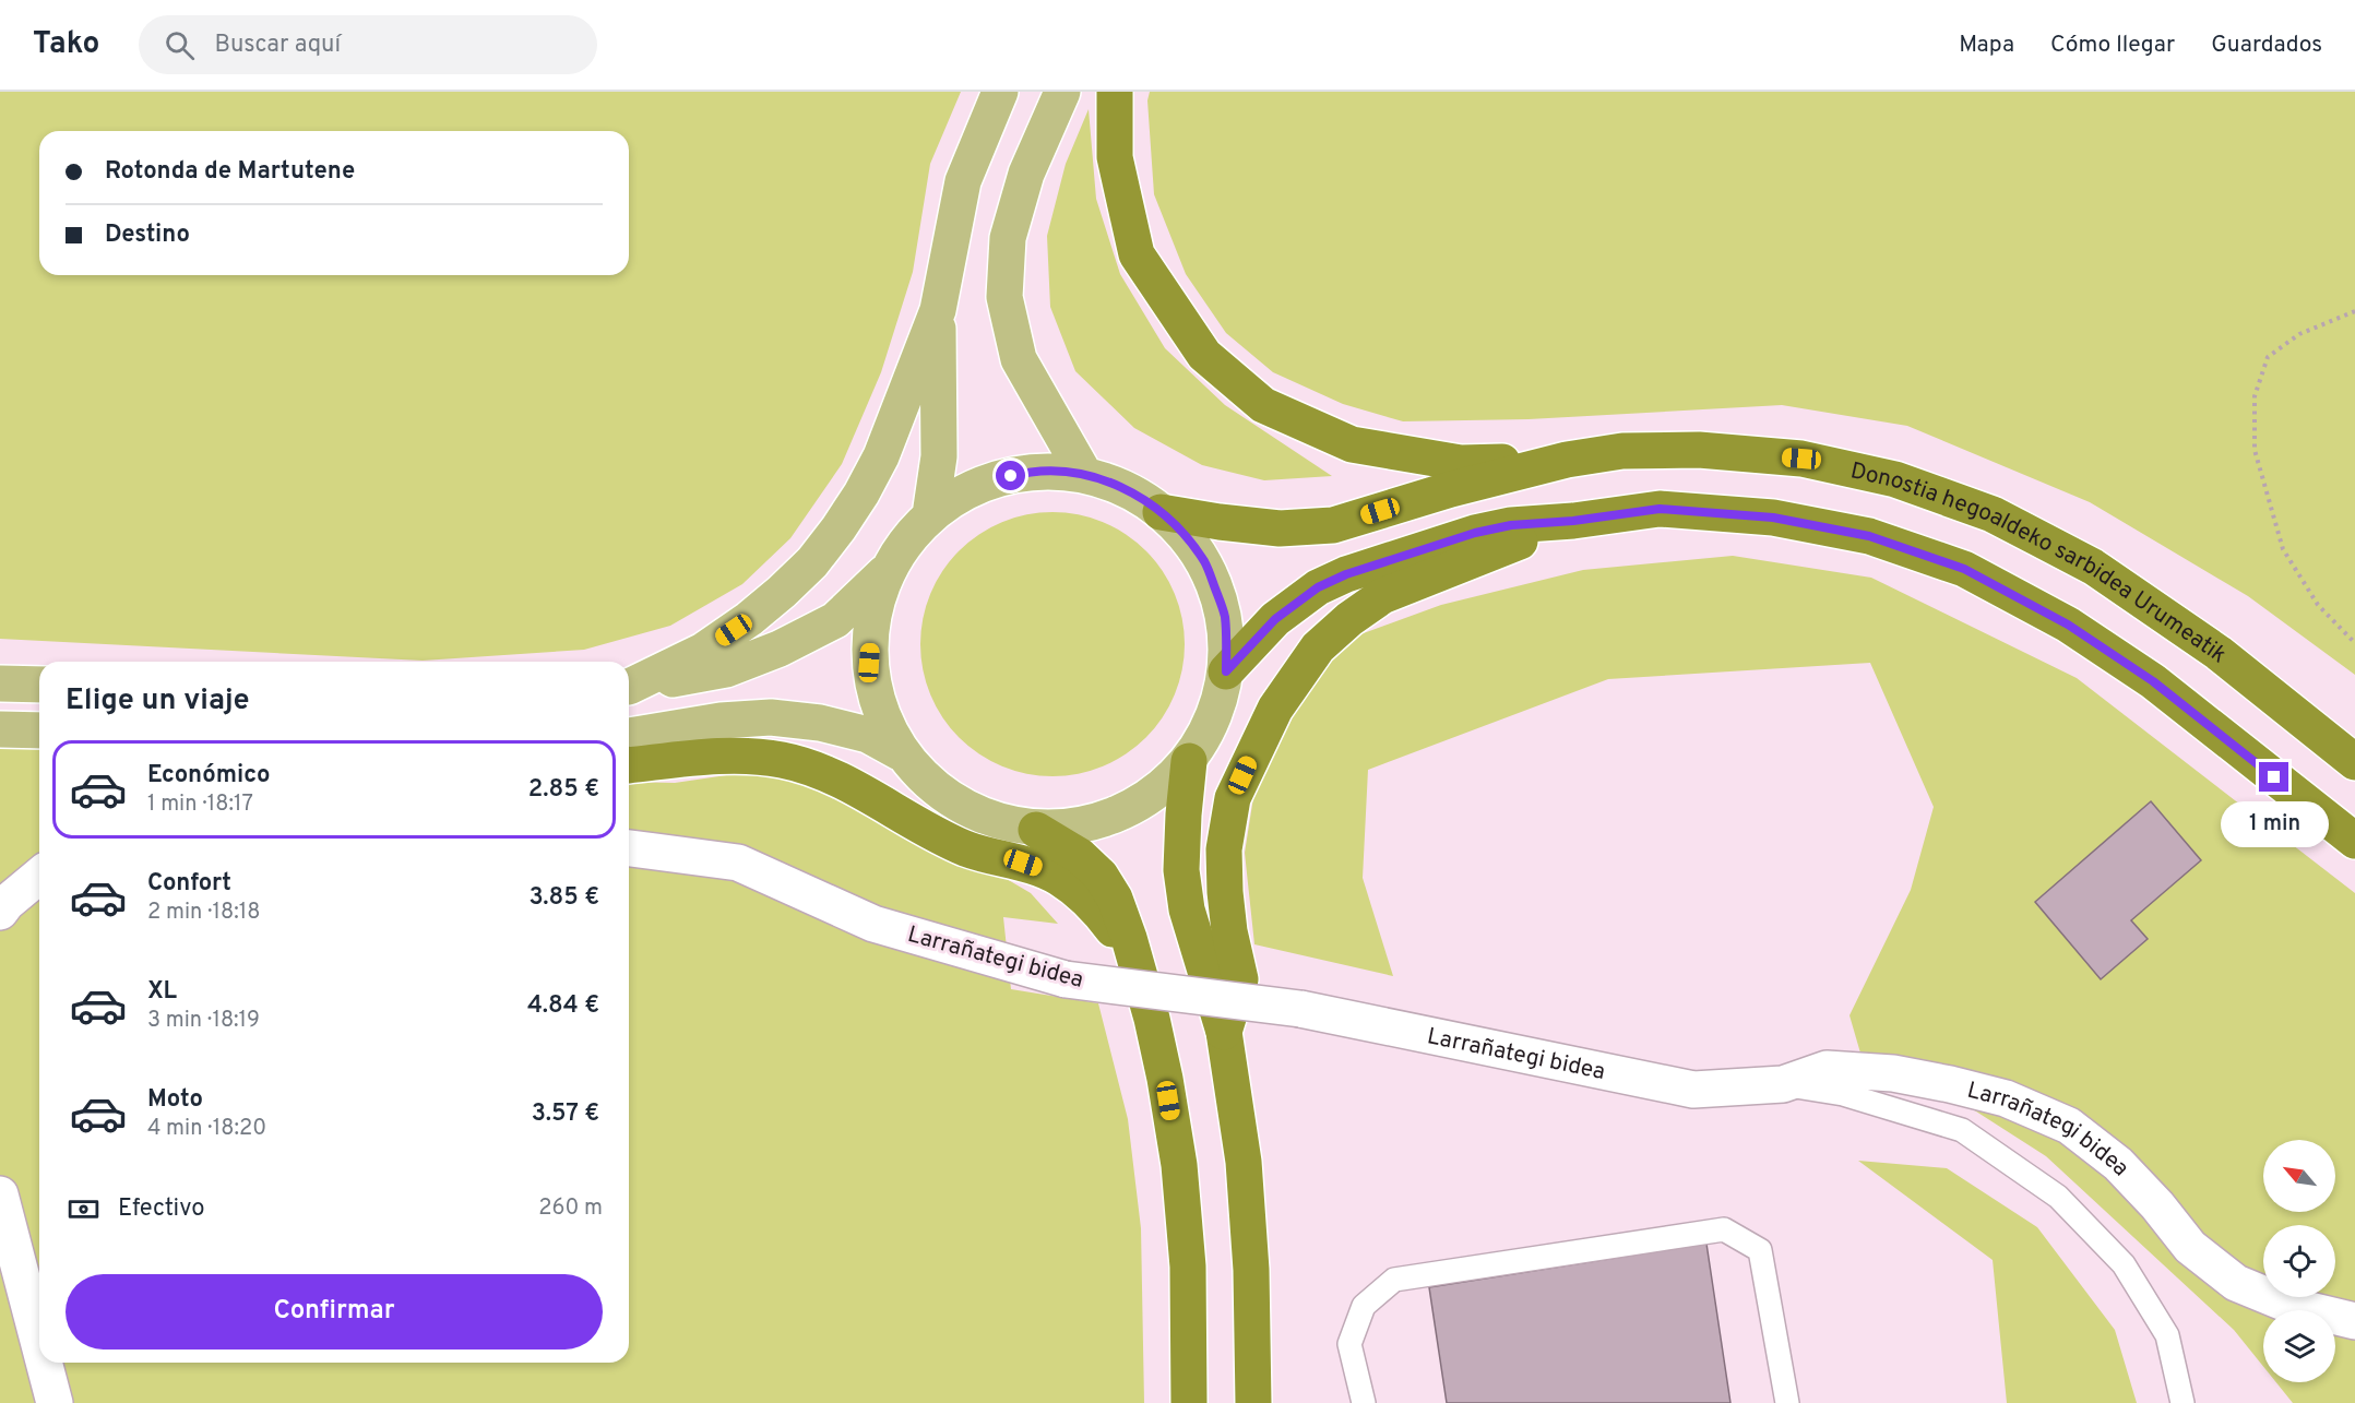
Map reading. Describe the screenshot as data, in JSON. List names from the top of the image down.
{
  "streets": {
    "highway": ["Donostia hegoaldeko sarbidea Urumeatik"],
    "street": ["Larrañategi bidea"]
  },
  "north": "top left",
  "page": {
    "header": "Tako",
    "search": "Buscar aquí",
    "nav": ["Mapa", "Cómo llegar", "Guardados"],
    "banner": ["Rotonda de Martutene", "Destino"],
    "heading": "Elige un viaje",
    "list": [
      {
        "name": "Económico",
        "note": "1 min · 18:17",
        "value": "2.85 €"
      },
      {
        "name": "Confort",
        "note": "2 min · 18:18",
        "value": "3.85 €"
      },
      {
        "name": "XL",
        "note": "3 min · 18:19",
        "value": "4.84 €"
      },
      {
        "name": "Moto",
        "note": "4 min · 18:20",
        "value": "3.57 €"
      }
    ],
    "bubble": "1 min",
    "pay": ["Efectivo", "260 m"],
    "buttons": "Confirmar"
  }
}
